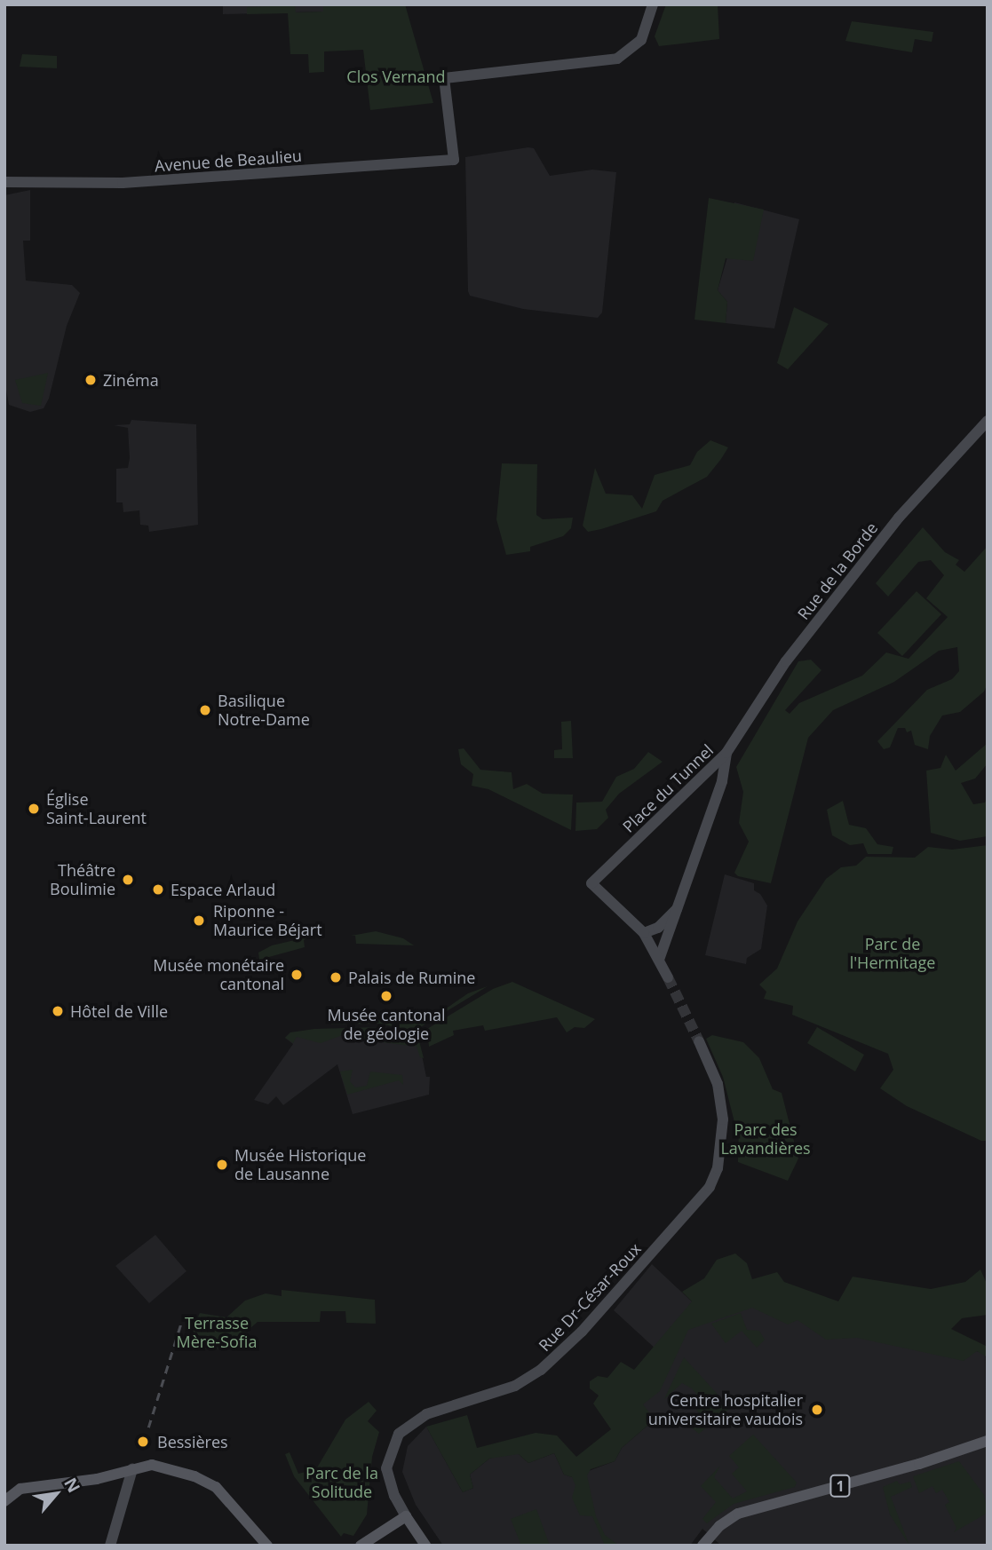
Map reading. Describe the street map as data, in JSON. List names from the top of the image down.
{
  "streets": {
    "main road": [
      "Avenue de Beaulieu",
      "Rue de la Borde",
      "Place du Tunnel",
      "Rue Dr-César-Roux",
      "1"
    ]
  },
  "crossings": [
    ["Rue de la Borde", "Place du Tunnel"]
  ],
  "parks": [
    "Clos Vernand",
    "Parc de l'Hermitage",
    "Parc des Lavandières",
    "Terrasse Mère-Sofia",
    "Parc de la Solitude"
  ],
  "places": [
    "Zinéma",
    "Basilique Notre-Dame",
    "Église Saint-Laurent",
    "Théâtre Boulimie",
    "Espace Arlaud",
    "Riponne - Maurice Béjart",
    "Musée monétaire cantonal",
    "Palais de Rumine",
    "Musée cantonal de géologie",
    "Hôtel de Ville",
    "Musée Historique de Lausanne",
    "Centre hospitalier universitaire vaudois",
    "Bessières"
  ],
  "north": "top right"
}
